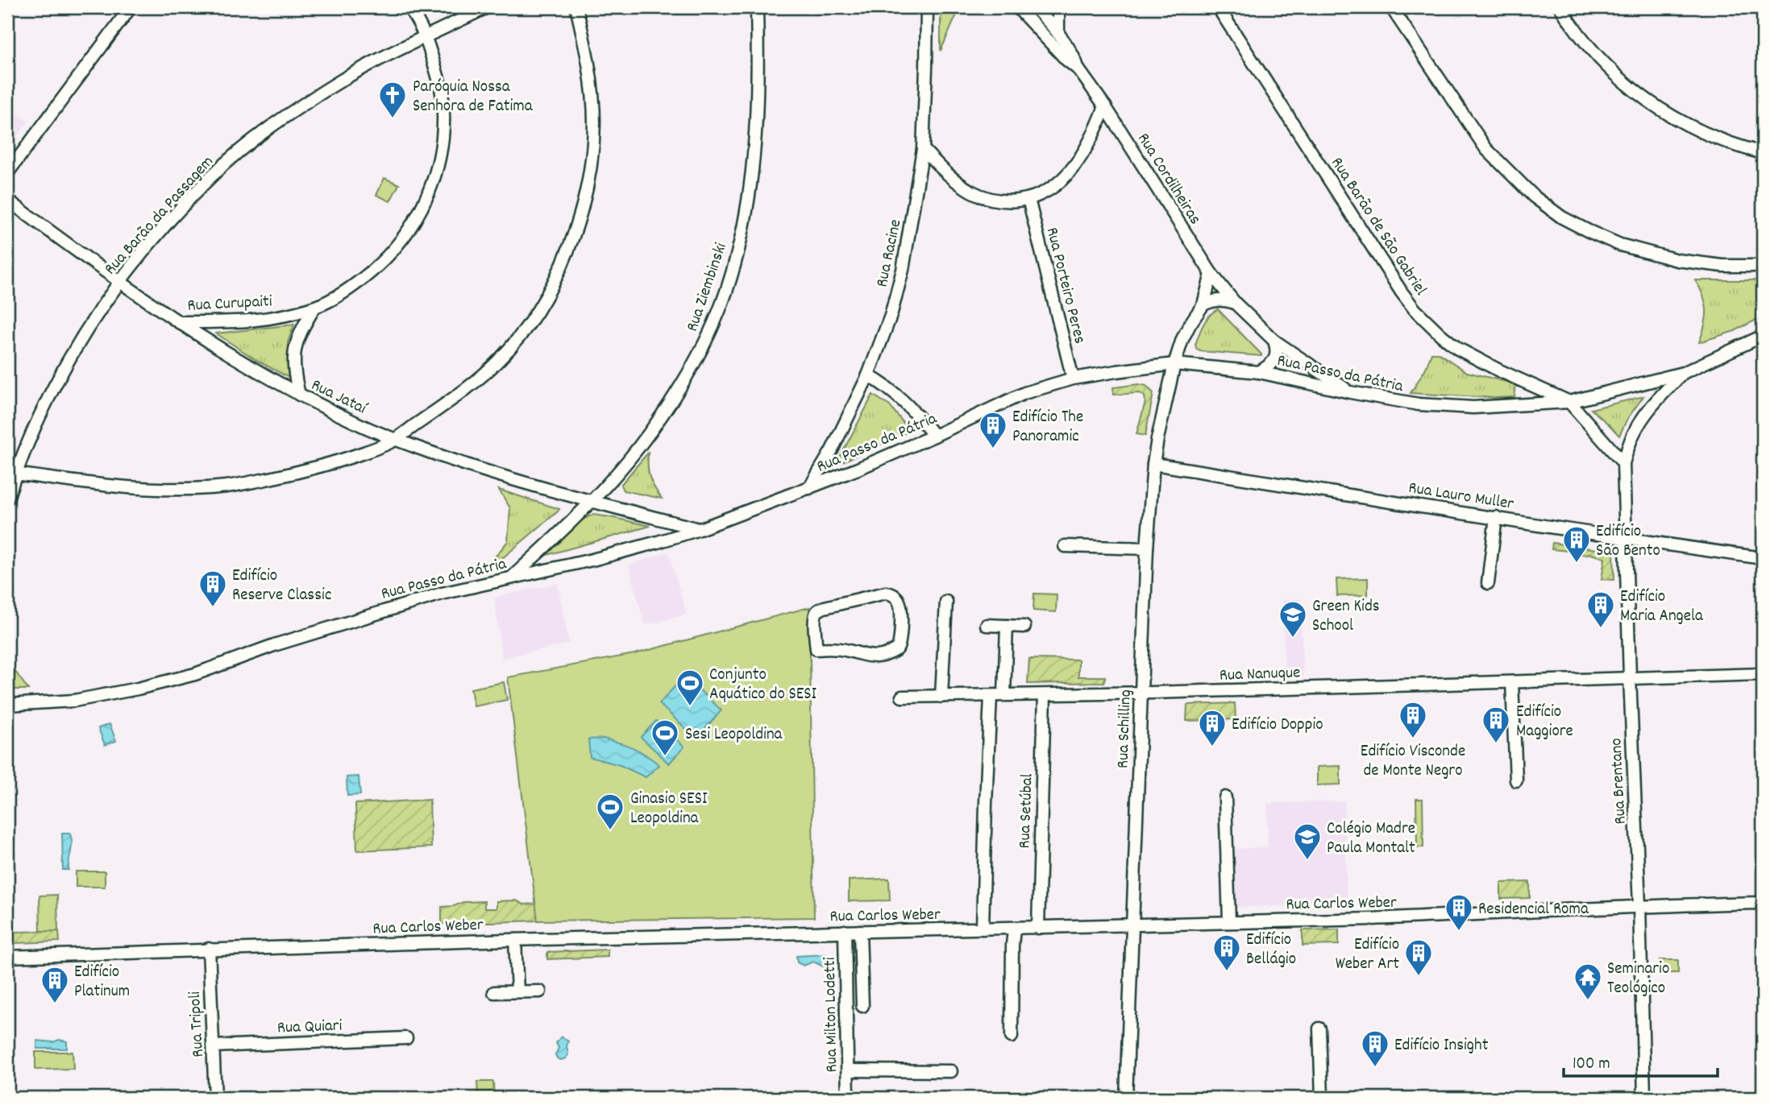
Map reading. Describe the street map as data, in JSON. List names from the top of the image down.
{
  "streets": {
    "street": [
      "Rua Cordilheiras",
      "Rua Barão da Passagem",
      "Rua Barão de São Gabriel",
      "Rua Racine",
      "Rua Porteiro Peres",
      "Rua Ziembinski",
      "Rua Curupaiti",
      "Rua Passo da Pátria",
      "Rua Jataí",
      "Rua Lauro Muller",
      "Rua Nanuque",
      "Rua Schilling",
      "Rua Brentano",
      "Rua Setúbal",
      "Rua Carlos Weber",
      "Rua Milton Lodetti",
      "Rua Tripoli",
      "Rua Quiari"
    ]
  },
  "crossings": [
    ["Rua Cordilheiras", "Rua Passo da Pátria"],
    ["Rua Cordilheiras", "Rua Schilling"],
    ["Rua Barão da Passagem", "Rua Curupaiti"],
    ["Rua Barão da Passagem", "Rua Jataí"],
    ["Rua Barão de São Gabriel", "Rua Passo da Pátria"],
    ["Rua Racine", "Rua Passo da Pátria"],
    ["Rua Porteiro Peres", "Rua Passo da Pátria"],
    ["Rua Ziembinski", "Rua Passo da Pátria"],
    ["Rua Ziembinski", "Rua Jataí"],
    ["Rua Curupaiti", "Rua Jataí"],
    ["Rua Passo da Pátria", "Rua Jataí"],
    ["Rua Passo da Pátria", "Rua Schilling"],
    ["Rua Passo da Pátria", "Rua Brentano"],
    ["Rua Lauro Muller", "Rua Schilling"],
    ["Rua Lauro Muller", "Rua Brentano"],
    ["Rua Nanuque", "Rua Schilling"],
    ["Rua Nanuque", "Rua Brentano"],
    ["Rua Nanuque", "Rua Setúbal"],
    ["Rua Schilling", "Rua Carlos Weber"],
    ["Rua Brentano", "Rua Carlos Weber"],
    ["Rua Setúbal", "Rua Carlos Weber"],
    ["Rua Carlos Weber", "Rua Milton Lodetti"],
    ["Rua Carlos Weber", "Rua Tripoli"],
    ["Rua Tripoli", "Rua Quiari"]
  ],
  "places": {
    "church": ["Paróquia Nossa Senhora de Fatima"],
    "building": [
      "Edifício The Panoramic",
      "Edifício São Bento",
      "Edifício Reserve Classic",
      "Edifício Maria Angela",
      "Edifício Visconde de Monte Negro",
      "Edifício Maggiore",
      "Edifício Doppio",
      "Residencial Roma",
      "Edifício Bellágio",
      "Edifício Weber Art",
      "Edifício Platinum",
      "Edifício Insight"
    ],
    "school or university": ["Green Kids School", "Colégio Madre Paula Montalt"],
    "sports": ["Conjunto Aquático do SESI", "Sesi Leopoldina", "Ginasio SESI Leopoldina"],
    "temple": ["Seminario Teológico"]
  },
  "scale_bar": "100 m"
}
